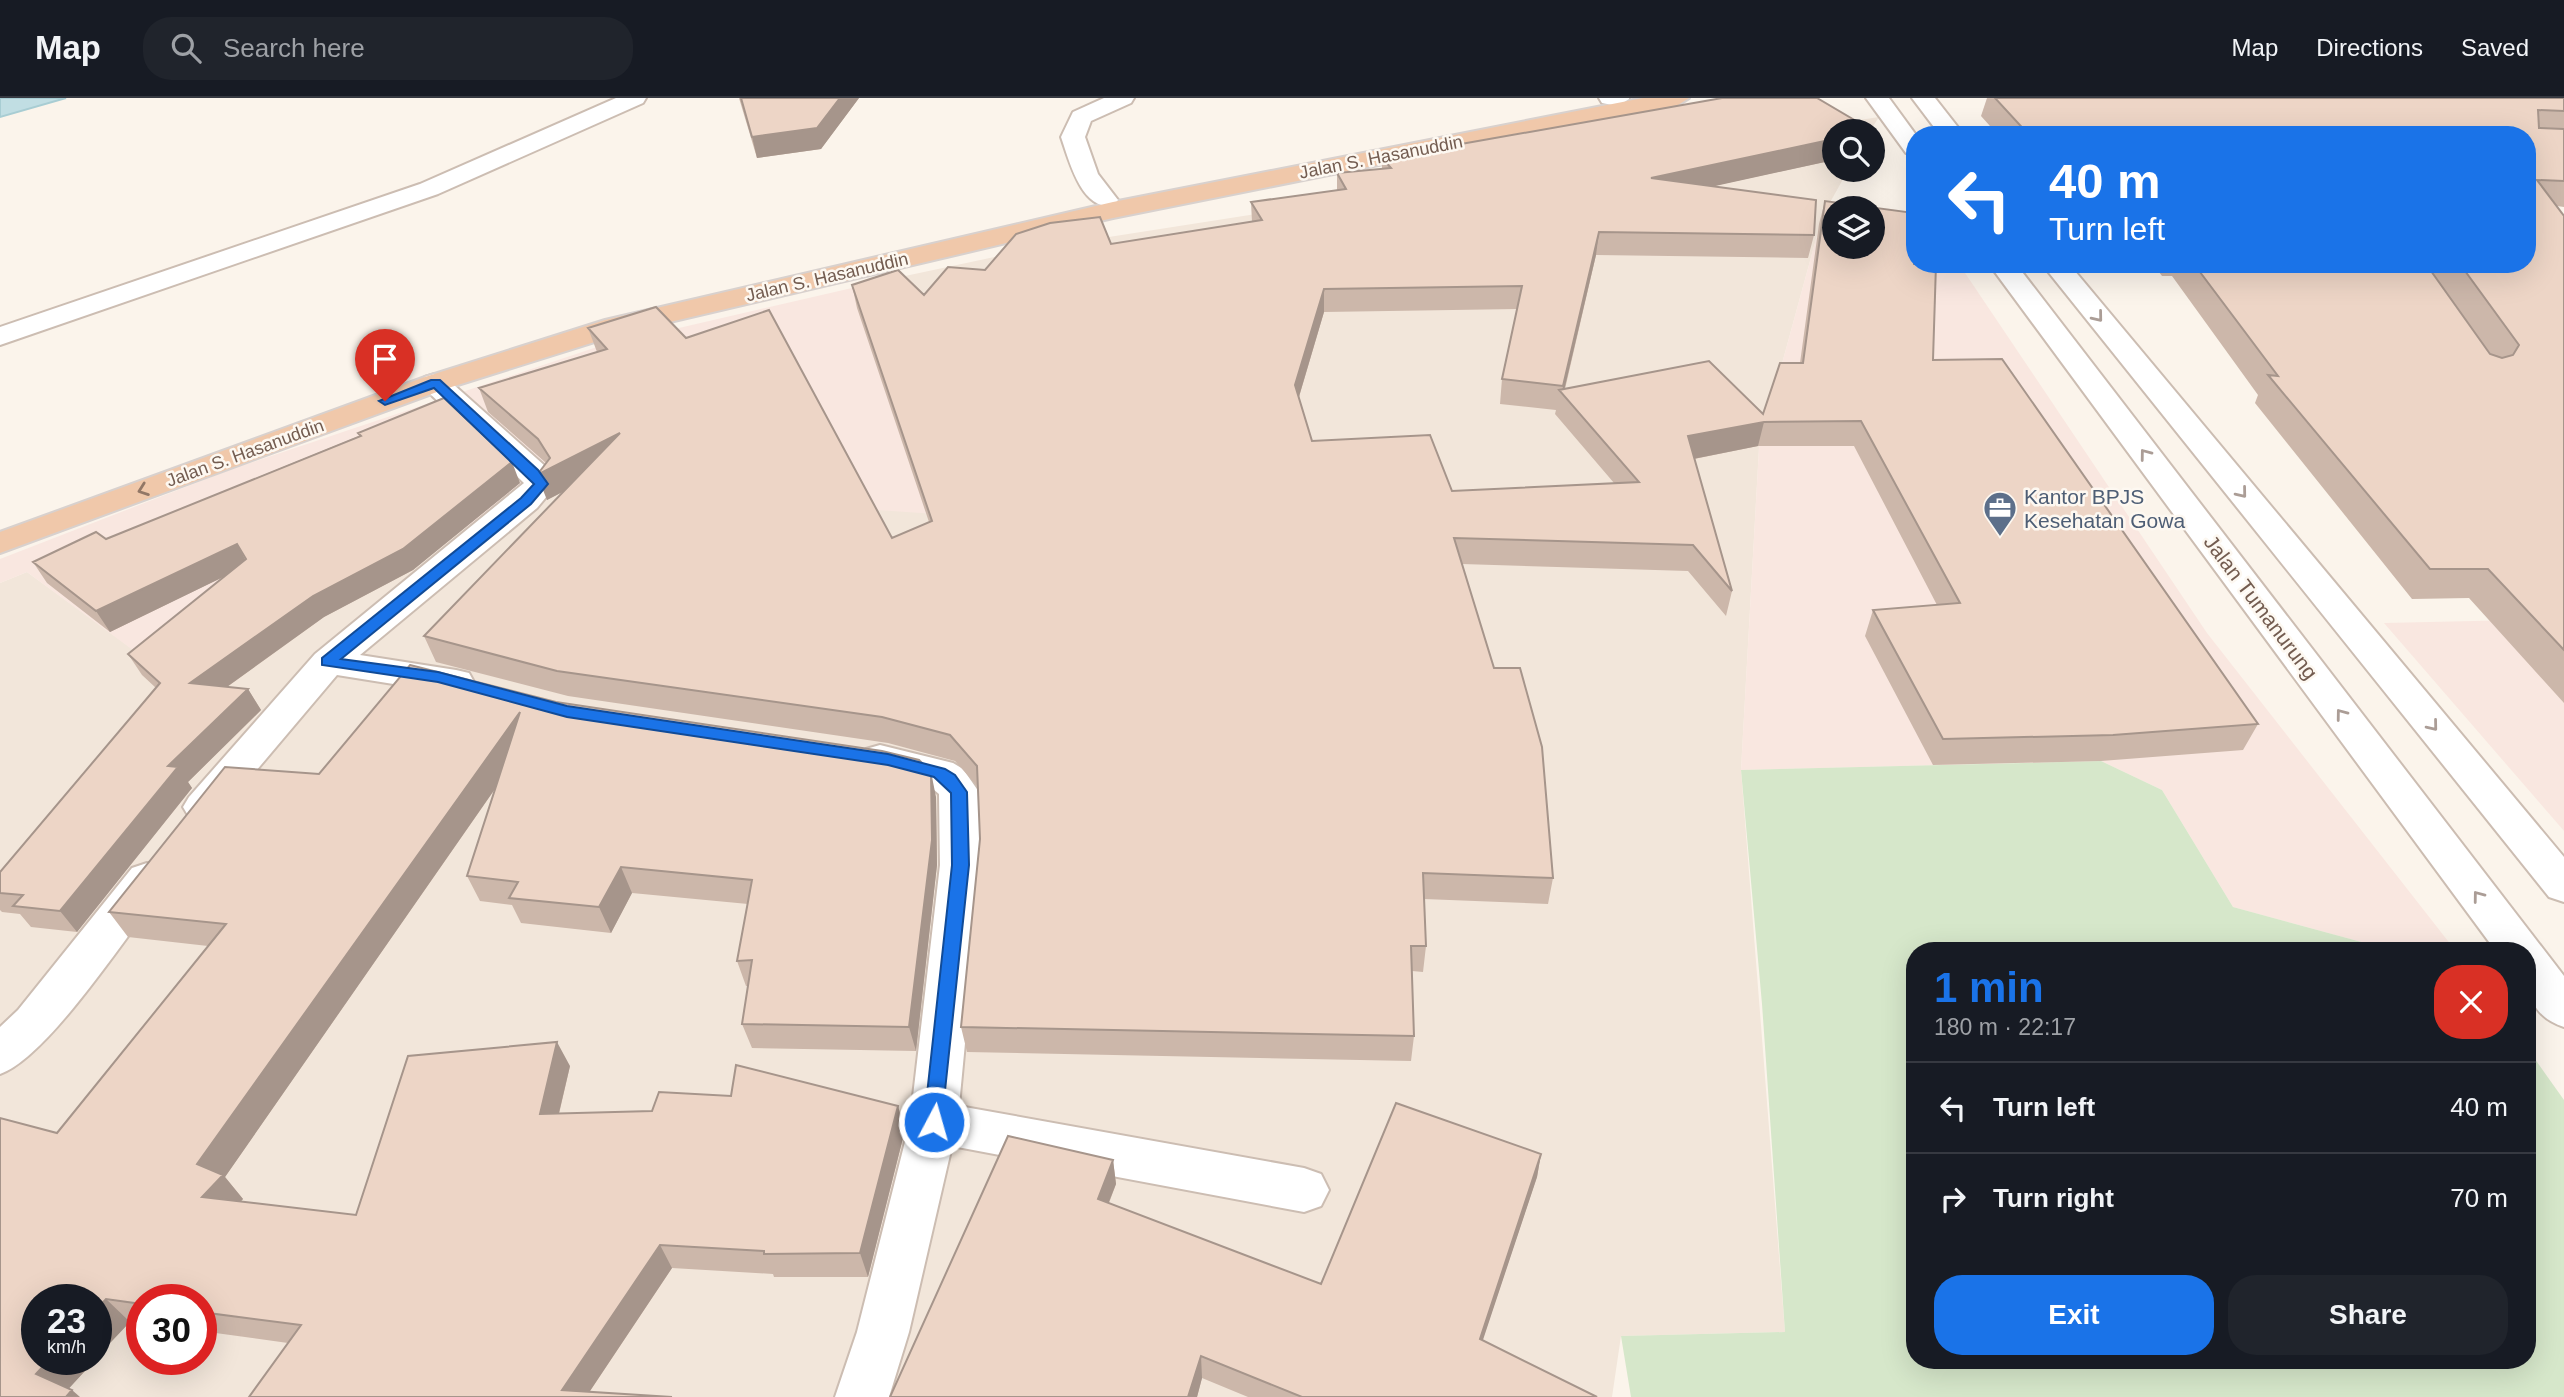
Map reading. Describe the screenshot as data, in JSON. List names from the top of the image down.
{
  "streets": {
    "highway": ["Jalan S. Hasanuddin"],
    "street": ["Jalan Tumanurung"]
  },
  "places": {
    "office": ["Kantor BPJS Kesehatan Gowa"]
  },
  "page": {
    "header": "Map",
    "search": "Search here",
    "nav": ["Map", "Directions", "Saved"],
    "turn": ["40 m", "Turn left"],
    "heading": ["1 min", "180 m · 22:17"],
    "list": [
      {
        "name": "Turn left",
        "value": "40 m"
      },
      {
        "name": "Turn right",
        "value": "70 m"
      }
    ],
    "buttons": ["Exit", "Share"],
    "speed": "23 km/h",
    "limit": "30"
  }
}
